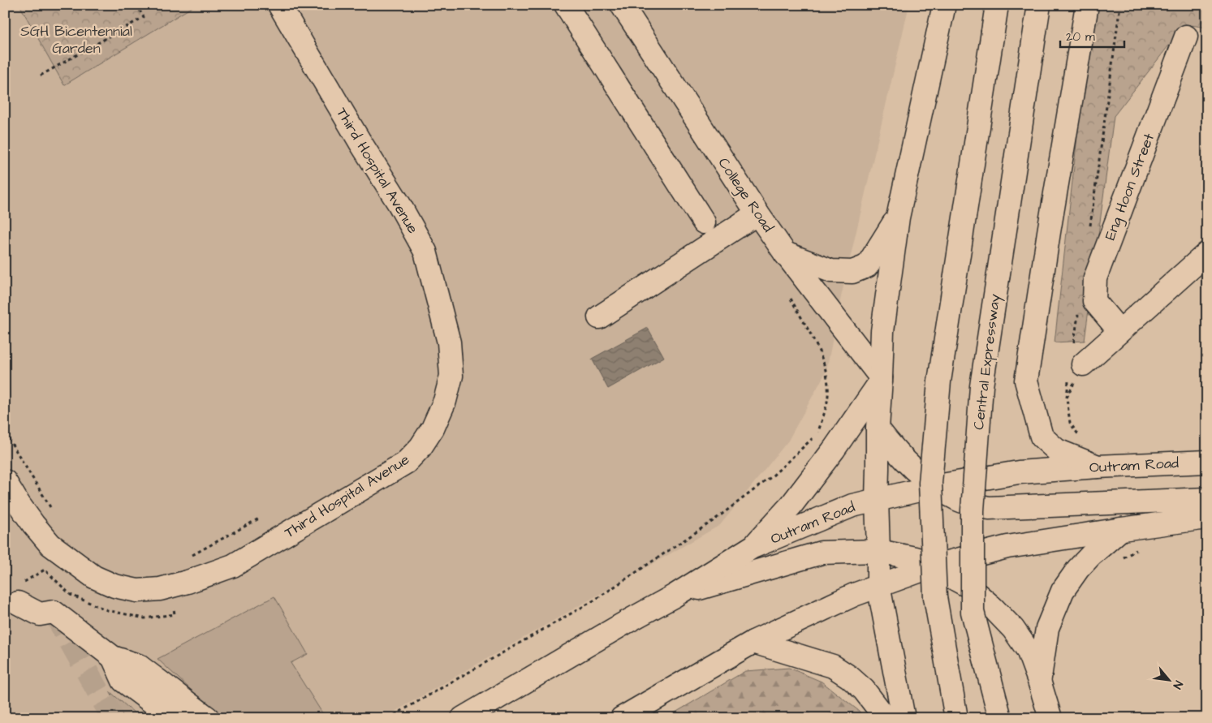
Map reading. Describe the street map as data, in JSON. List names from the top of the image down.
{
  "streets": {
    "main road": [
      "Third Hospital Avenue",
      "Eng Hoon Street",
      "College Road",
      "Central Expressway",
      "Outram Road"
    ]
  },
  "parks": ["SGH Bicentennial Garden"],
  "scale_bar": "20 m",
  "north": "bottom right"
}
